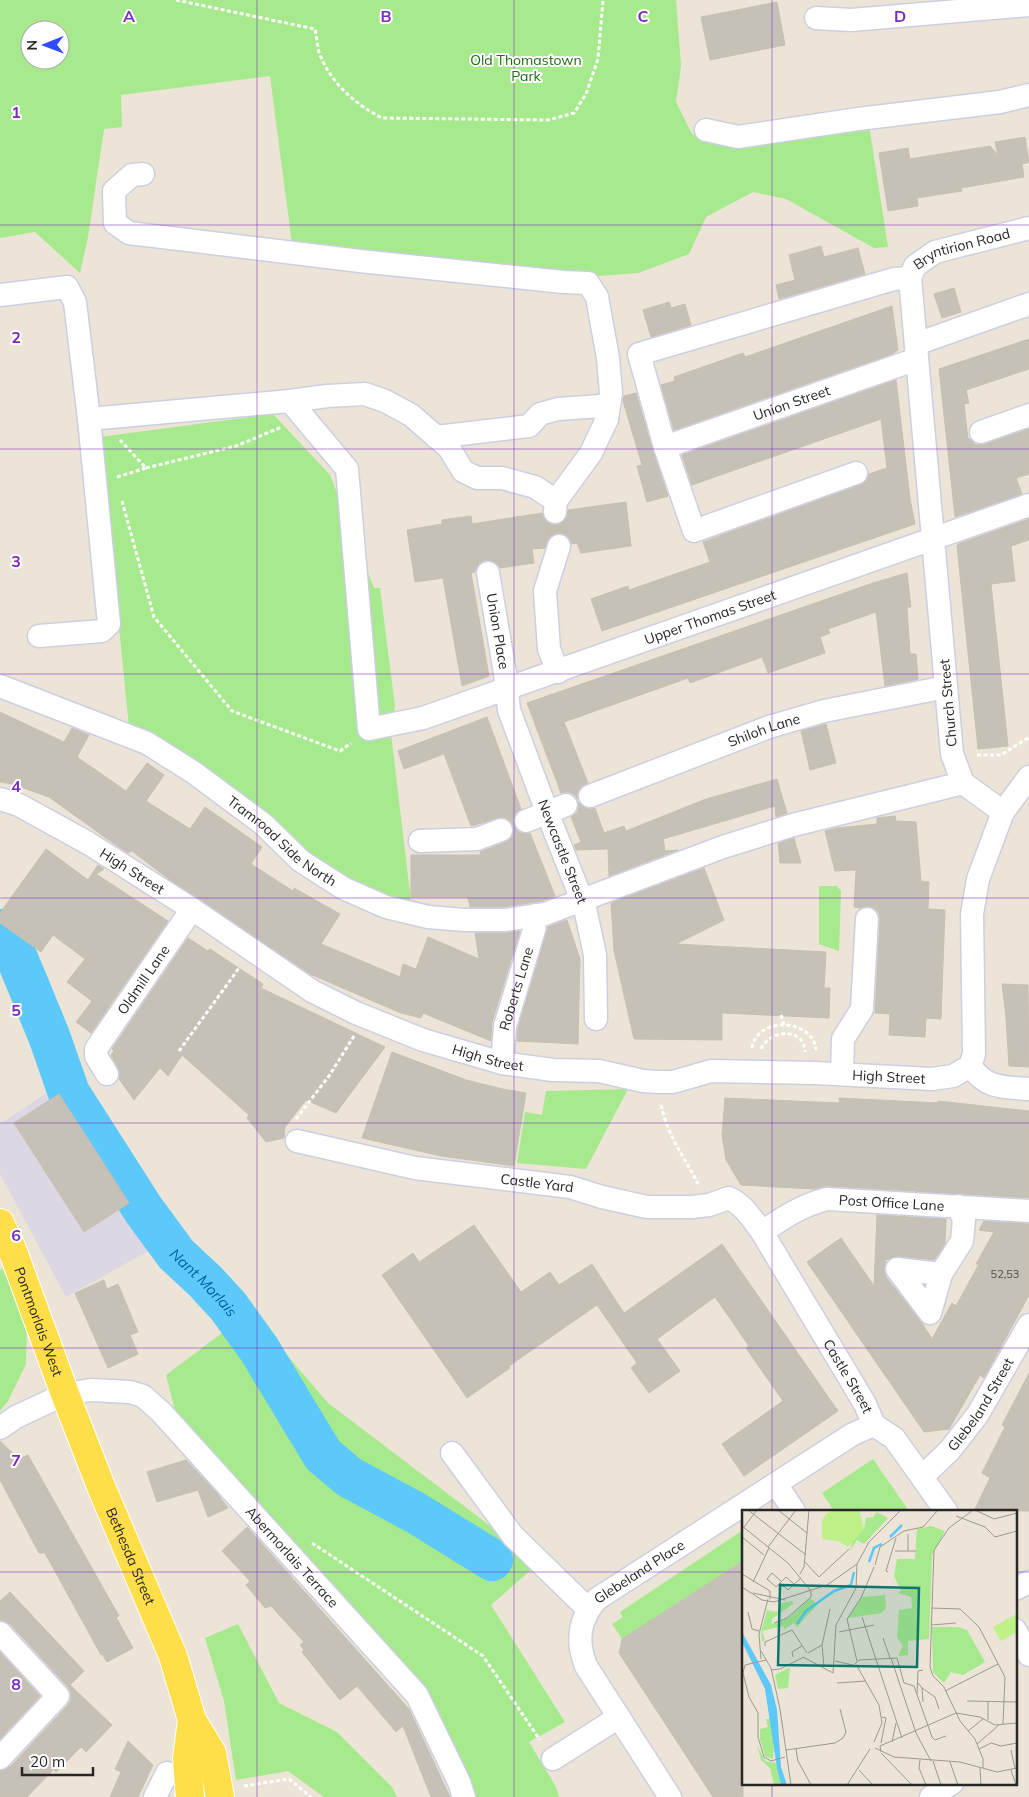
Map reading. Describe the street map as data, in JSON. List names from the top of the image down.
{
  "streets": {
    "main road": ["Pontmorlais West", "Bethesda Street"],
    "street": [
      "Bryntirion Road",
      "Union Street",
      "Upper Thomas Street",
      "Union Place",
      "Church Street",
      "Shiloh Lane",
      "Tramroad Side North",
      "Newcastle Street",
      "High Street",
      "Oldmill Lane",
      "Roberts Lane",
      "Castle Yard",
      "Post Office Lane",
      "Castle Street",
      "Glebeland Street",
      "Abermorlais Terrace",
      "Glebeland Place"
    ]
  },
  "crossings": [
    ["Bryntirion Road", "Union Street"],
    ["Bryntirion Road", "Church Street"],
    ["Union Street", "Church Street"],
    ["Upper Thomas Street", "Union Place"],
    ["Upper Thomas Street", "Church Street"],
    ["Upper Thomas Street", "Newcastle Street"],
    ["Union Place", "Newcastle Street"],
    ["Church Street", "Shiloh Lane"],
    ["Church Street", "Tramroad Side North"],
    ["Tramroad Side North", "Newcastle Street"],
    ["Tramroad Side North", "Roberts Lane"],
    ["High Street", "Oldmill Lane"],
    ["High Street", "Roberts Lane"],
    ["Castle Yard", "Post Office Lane"],
    ["Castle Yard", "Castle Street"],
    ["Post Office Lane", "Castle Street"],
    ["Pontmorlais West", "Bethesda Street"],
    ["Pontmorlais West", "Abermorlais Terrace"],
    ["Castle Street", "Glebeland Street"],
    ["Castle Street", "Glebeland Place"],
    ["Bethesda Street", "Abermorlais Terrace"]
  ],
  "water": ["Nant Morlais"],
  "parks": ["Old Thomastown Park"],
  "house_numbers": ["52,53"],
  "scale_bar": "20 m",
  "north": "left",
  "grid": {
    "columns": [
      "A",
      "B",
      "C",
      "D"
    ],
    "rows": [
      "1",
      "2",
      "3",
      "4",
      "5",
      "6",
      "7",
      "8"
    ]
  }
}
